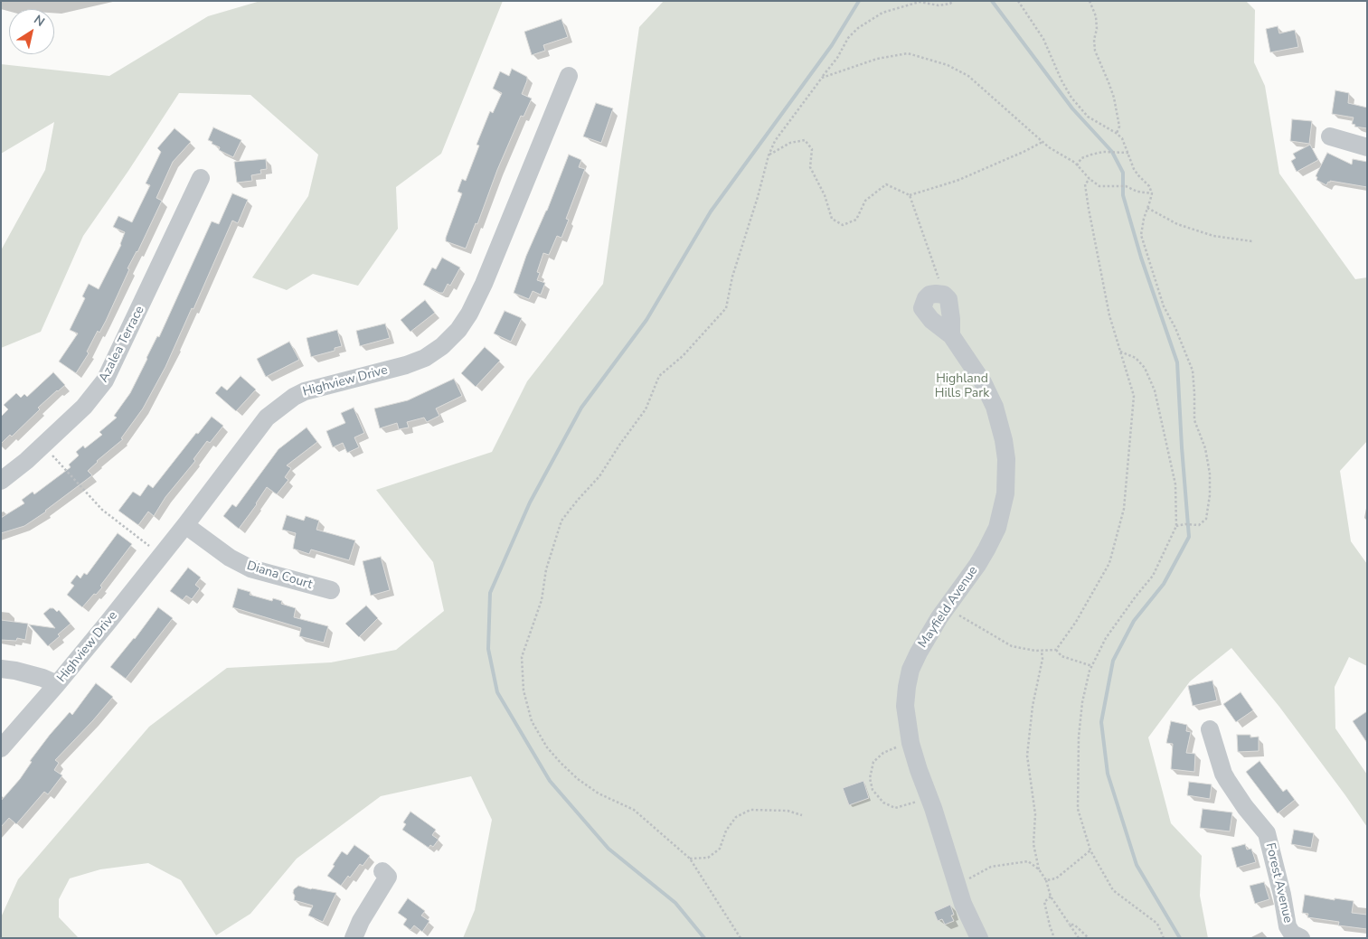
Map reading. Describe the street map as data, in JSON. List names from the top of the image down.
{
  "streets": {
    "street": [
      "Azalea Terrace",
      "Highview Drive",
      "Diana Court",
      "Mayfield Avenue",
      "Forest Avenue"
    ]
  },
  "crossings": [
    ["Highview Drive", "Diana Court"]
  ],
  "parks": ["Highland Hills Park"],
  "north": "top right"
}
